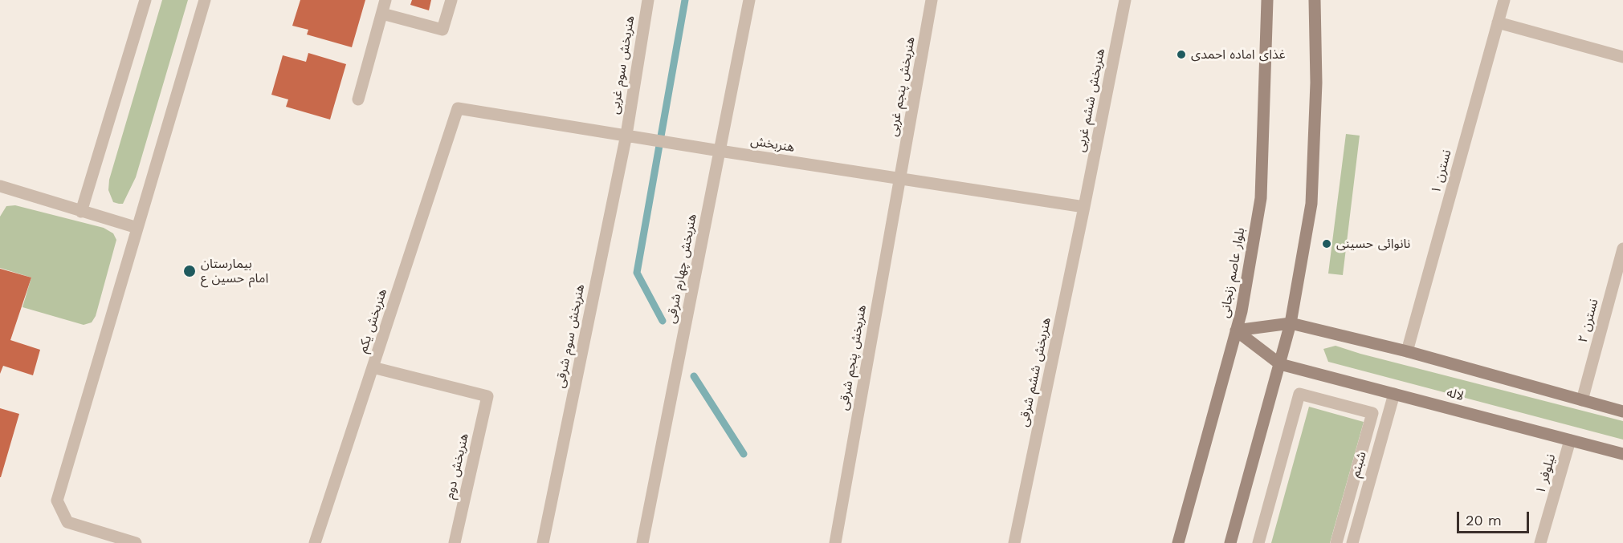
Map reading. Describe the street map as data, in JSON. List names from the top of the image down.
{
  "streets": {
    "main road": ["بلوار عاصم زنجانی", "لاله"],
    "street": [
      "هنربخش سوم غربی",
      "هنربخش پنجم غربی",
      "هنربخش ششم غربی",
      "هنربخش",
      "نسترن ۱",
      "هنربخش چهارم شرقی",
      "هنربخش یکم",
      "نسترن ۲",
      "هنربخش سوم شرقی",
      "هنربخش پنجم شرقی",
      "هنربخش ششم شرقی",
      "شبنم",
      "هنربخش دوم",
      "نیلوفر ۱"
    ]
  },
  "crossings": [
    ["هنربخش سوم غربی", "هنربخش"],
    ["هنربخش سوم غربی", "هنربخش سوم شرقی"],
    ["هنربخش پنجم غربی", "هنربخش"],
    ["هنربخش پنجم غربی", "هنربخش پنجم شرقی"],
    ["هنربخش ششم غربی", "هنربخش"],
    ["هنربخش ششم غربی", "هنربخش ششم شرقی"],
    ["هنربخش", "هنربخش چهارم شرقی"],
    ["هنربخش", "هنربخش یکم"],
    ["هنربخش", "هنربخش سوم شرقی"],
    ["هنربخش", "هنربخش پنجم شرقی"],
    ["هنربخش", "هنربخش ششم شرقی"],
    ["هنربخش یکم", "هنربخش دوم"],
    ["لاله", "شبنم"],
    ["لاله", "نیلوفر ۱"]
  ],
  "places": ["غذای اماده احمدی", "نانوائی حسینی", "بیمارستان امام حسین ع"],
  "scale_bar": "20 m"
}
